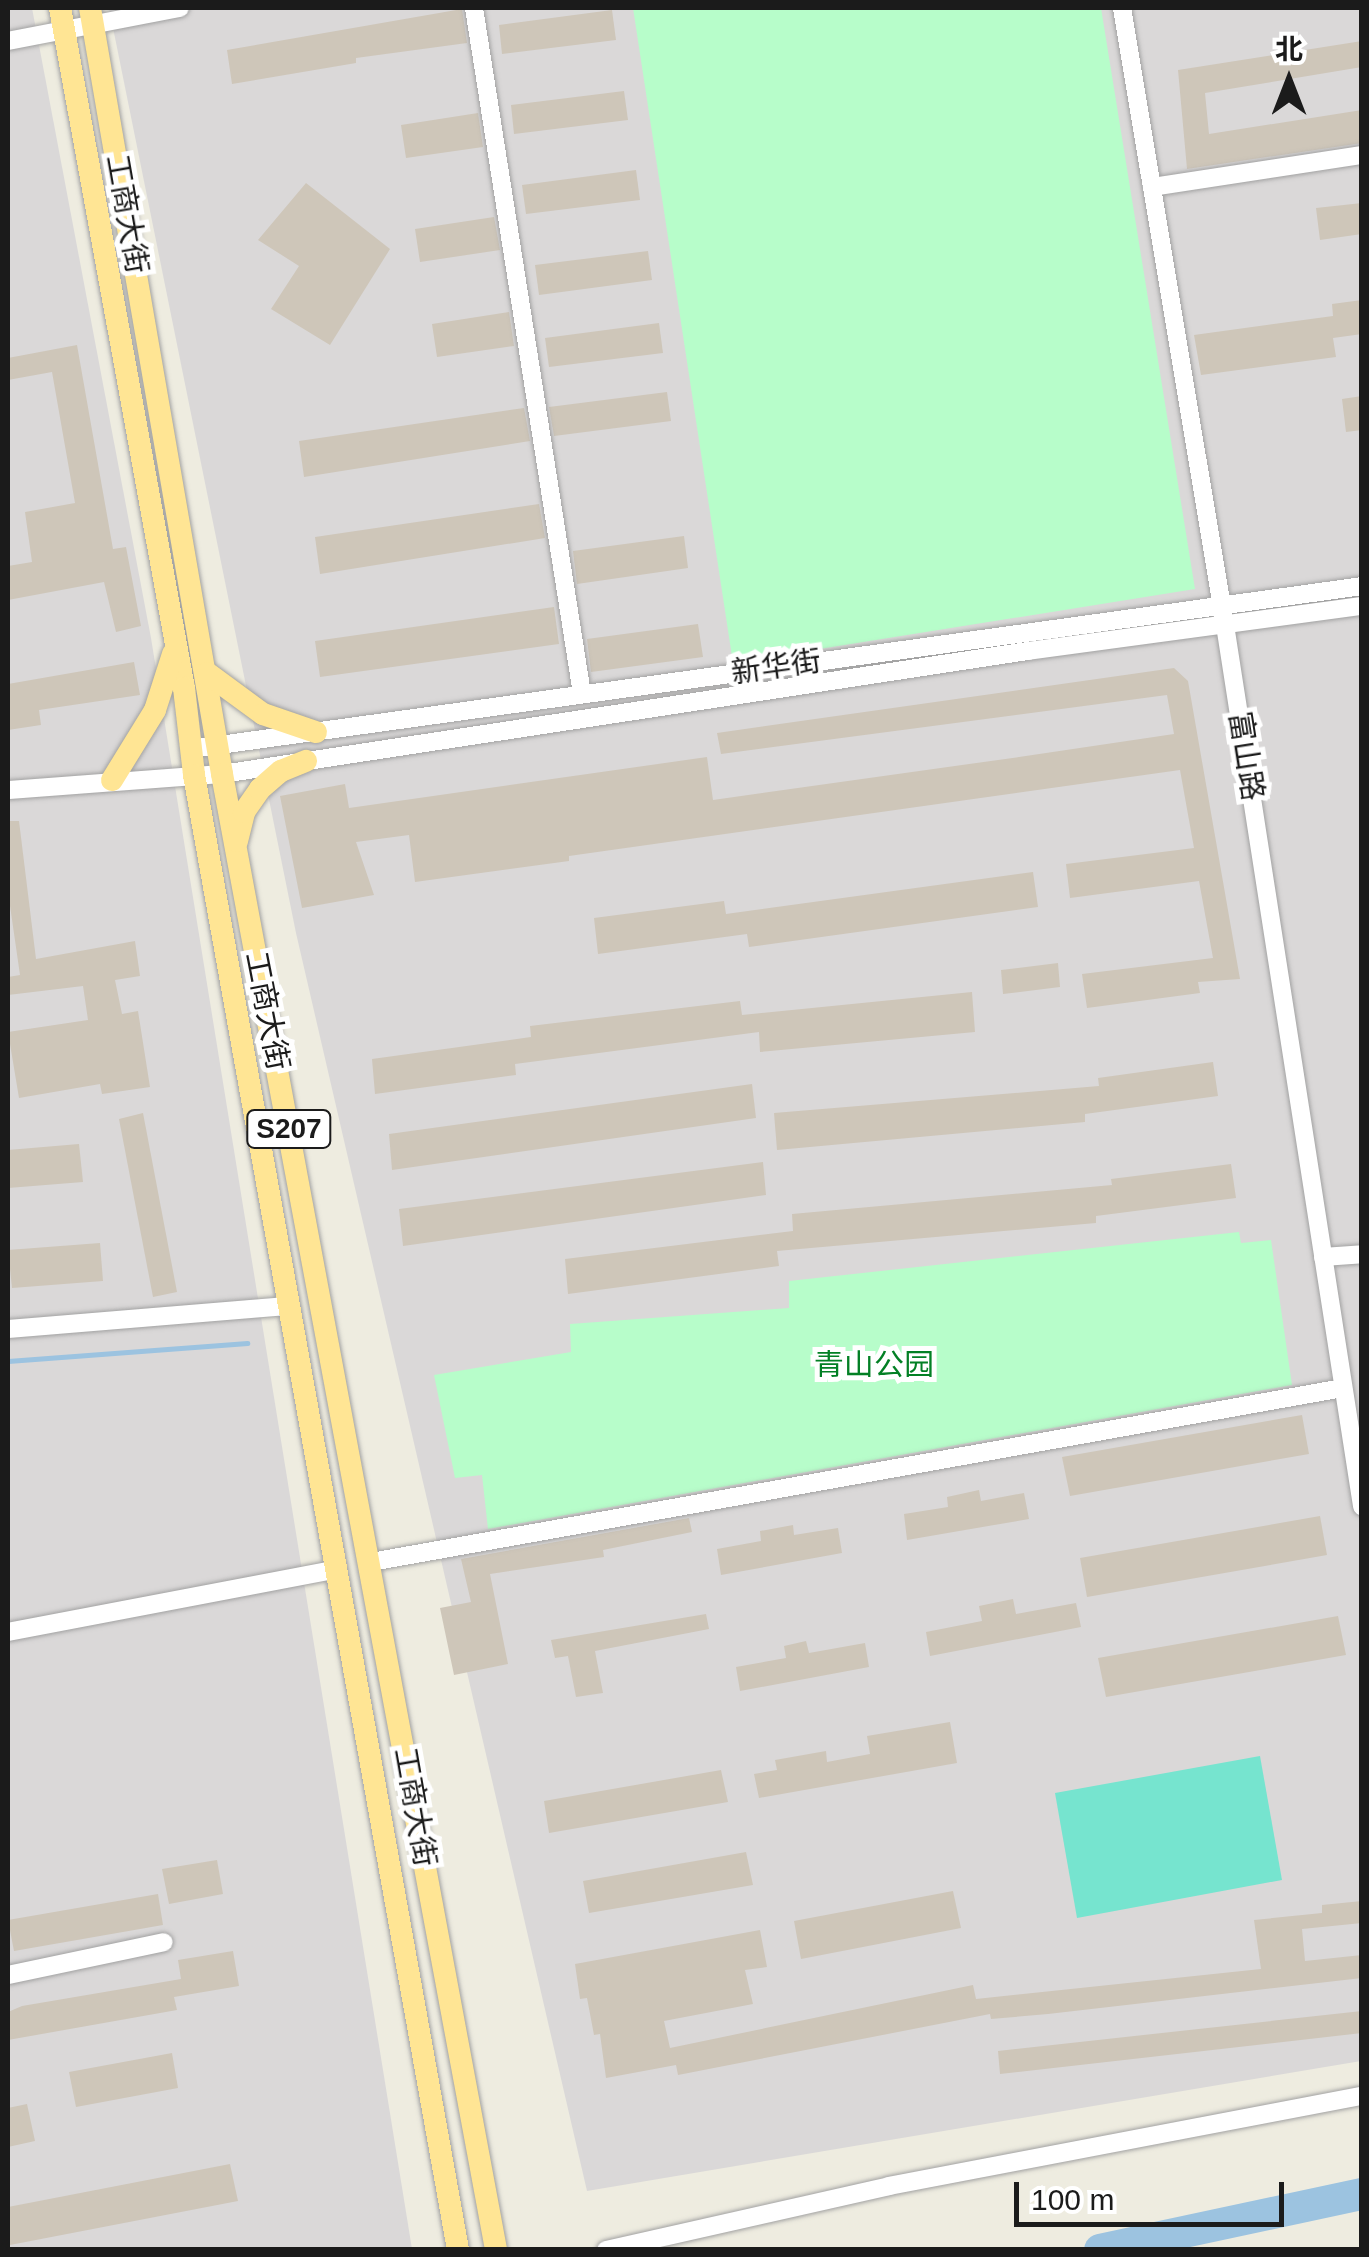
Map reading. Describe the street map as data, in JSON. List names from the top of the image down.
{
  "streets": {
    "main road": ["工商大街", "S207"],
    "street": ["新华街", "富山路"]
  },
  "crossings": [
    ["工商大街", "新华街"],
    ["新华街", "富山路"]
  ],
  "parks": ["青山公园"],
  "scale_bar": "100 m",
  "north": "top"
}
